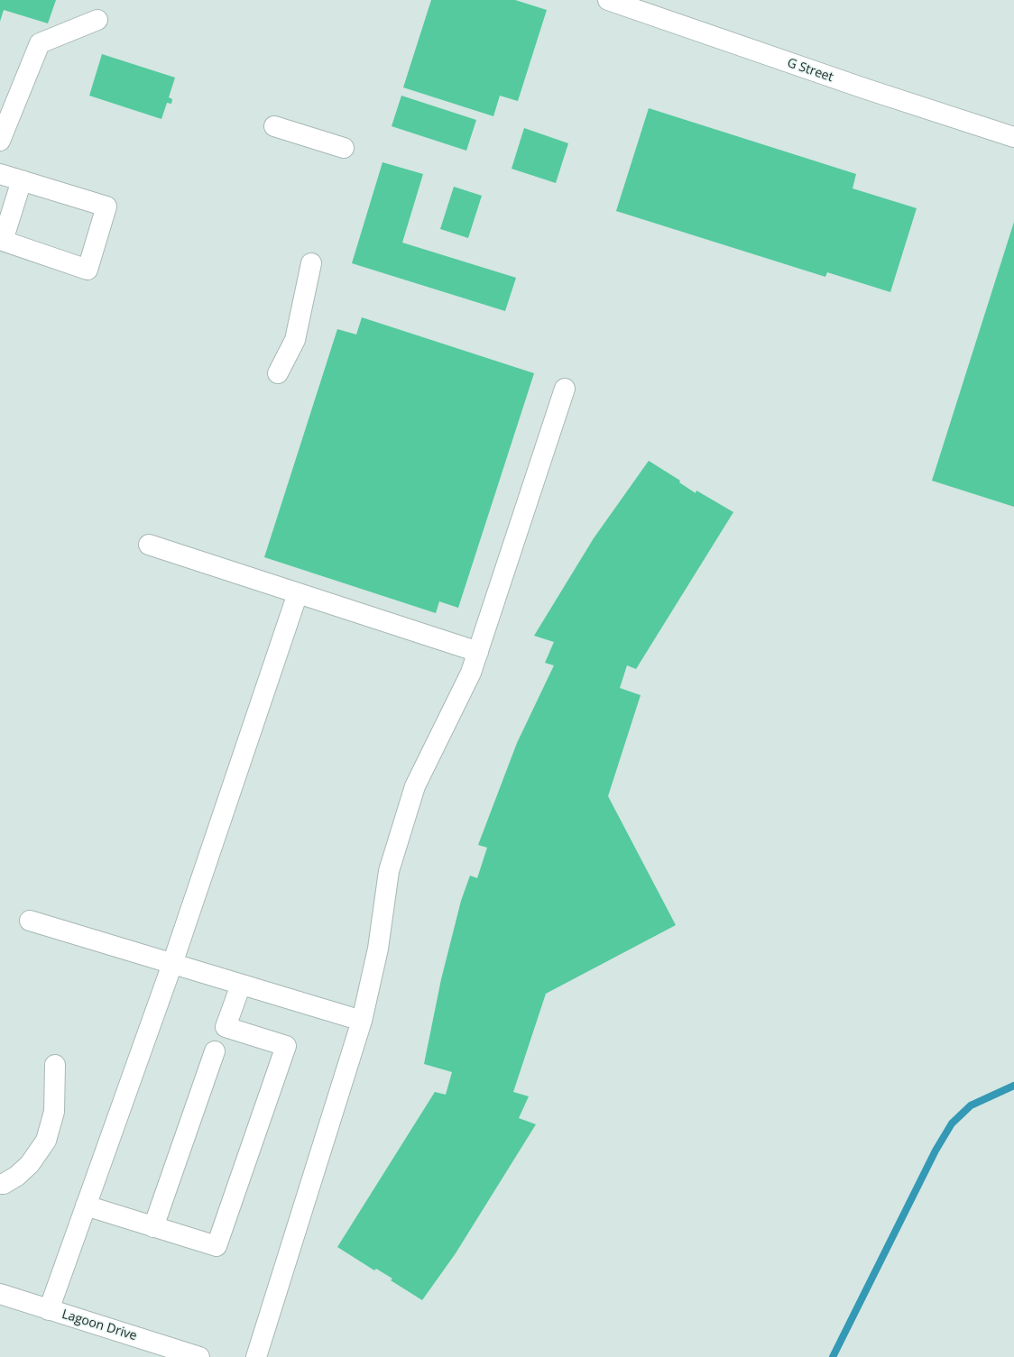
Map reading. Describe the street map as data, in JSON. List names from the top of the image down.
{
  "streets": {
    "street": ["G Street", "Lagoon Drive"]
  }
}
